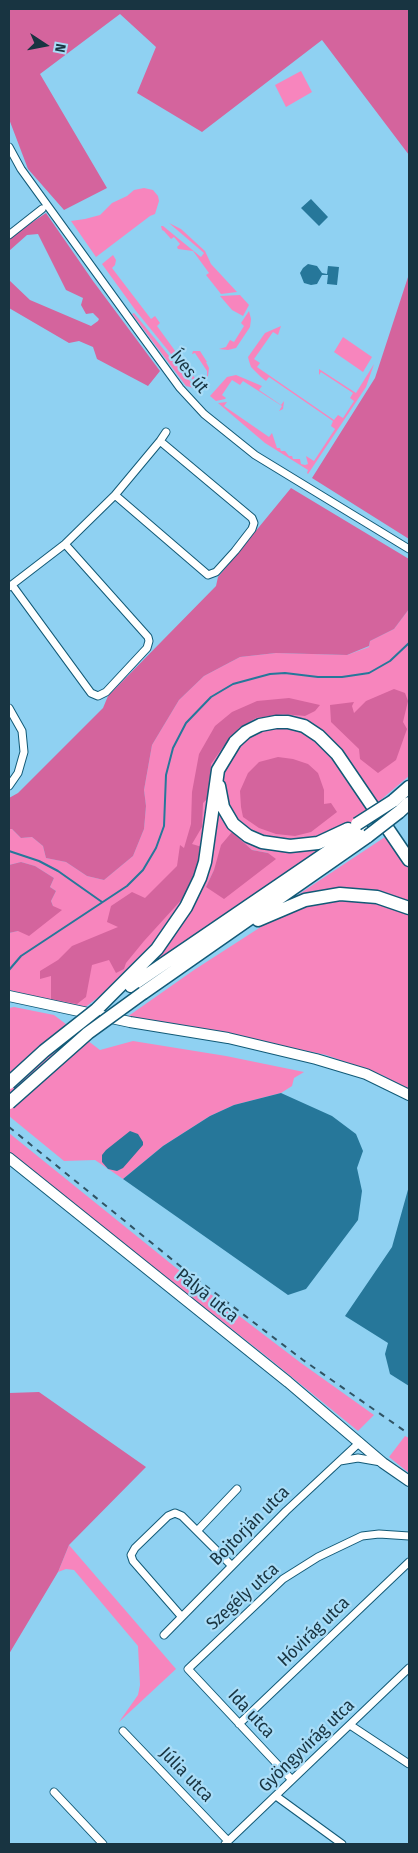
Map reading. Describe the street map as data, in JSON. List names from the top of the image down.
{
  "streets": {
    "street": [
      "Íves út",
      "Pálya utca",
      "Bojtorján utca",
      "Szegély utca",
      "Hóvirág utca",
      "Ida utca",
      "Gyöngyvirág utca",
      "Júlia utca"
    ]
  },
  "crossings": [
    ["Pálya utca", "Bojtorján utca"],
    ["Szegély utca", "Ida utca"],
    ["Hóvirág utca", "Ida utca"],
    ["Ida utca", "Gyöngyvirág utca"],
    ["Gyöngyvirág utca", "Júlia utca"]
  ],
  "north": "right"
}
